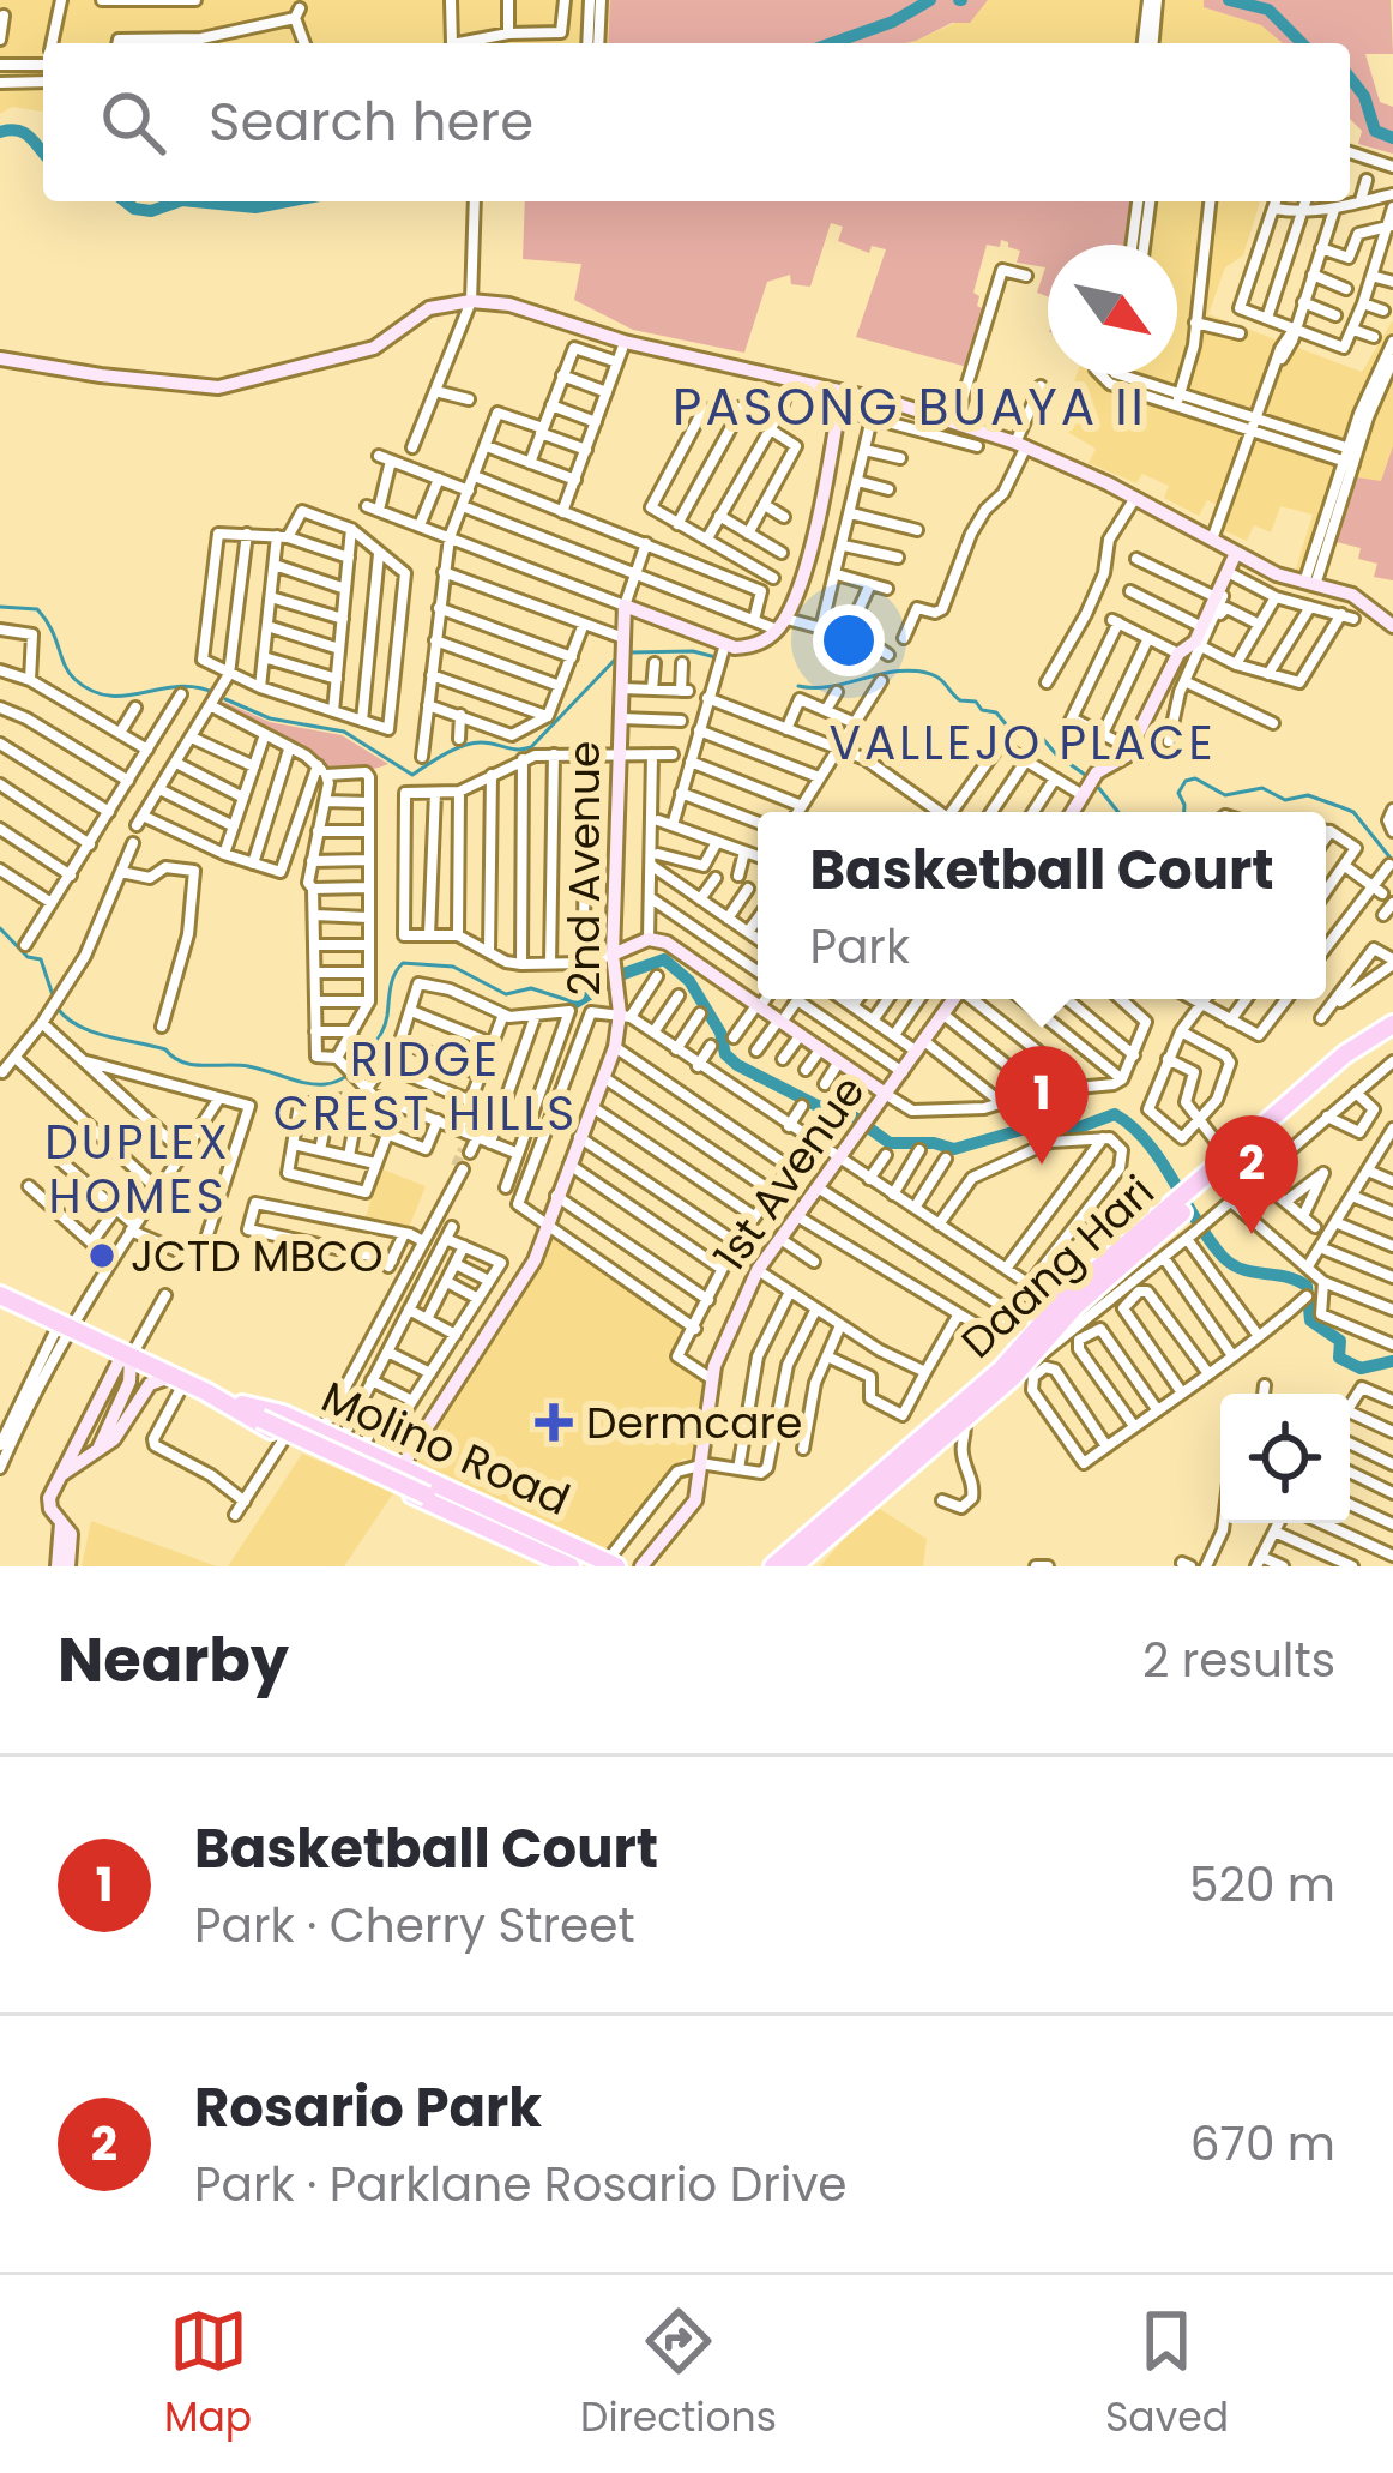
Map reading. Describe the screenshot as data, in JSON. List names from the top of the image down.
{
  "streets": {
    "main road": ["Daang Hari", "Molino Road"],
    "street": ["2nd Avenue", "1st Avenue"]
  },
  "crossings": [
    ["2nd Avenue", "Molino Road"]
  ],
  "districts": [
    "PASONG BUAYA II",
    "VALLEJO PLACE",
    "RIDGE CREST HILLS",
    "DUPLEX HOMES"
  ],
  "places": {
    "other": ["JCTD MBCO"],
    "health": ["Dermcare"]
  },
  "north": "bottom right",
  "page": {
    "search": "Search here",
    "popup": ["Basketball Court", "Park"],
    "pins": ["1", "2"],
    "heading": ["Nearby", "2 results"],
    "list": [
      {
        "mark": "1",
        "name": "Basketball Court",
        "note": "Park · Cherry Street",
        "value": "520 m"
      },
      {
        "mark": "2",
        "name": "Rosario Park",
        "note": "Park · Parklane Rosario Drive",
        "value": "670 m"
      }
    ],
    "nav": ["Map", "Directions", "Saved"]
  }
}
